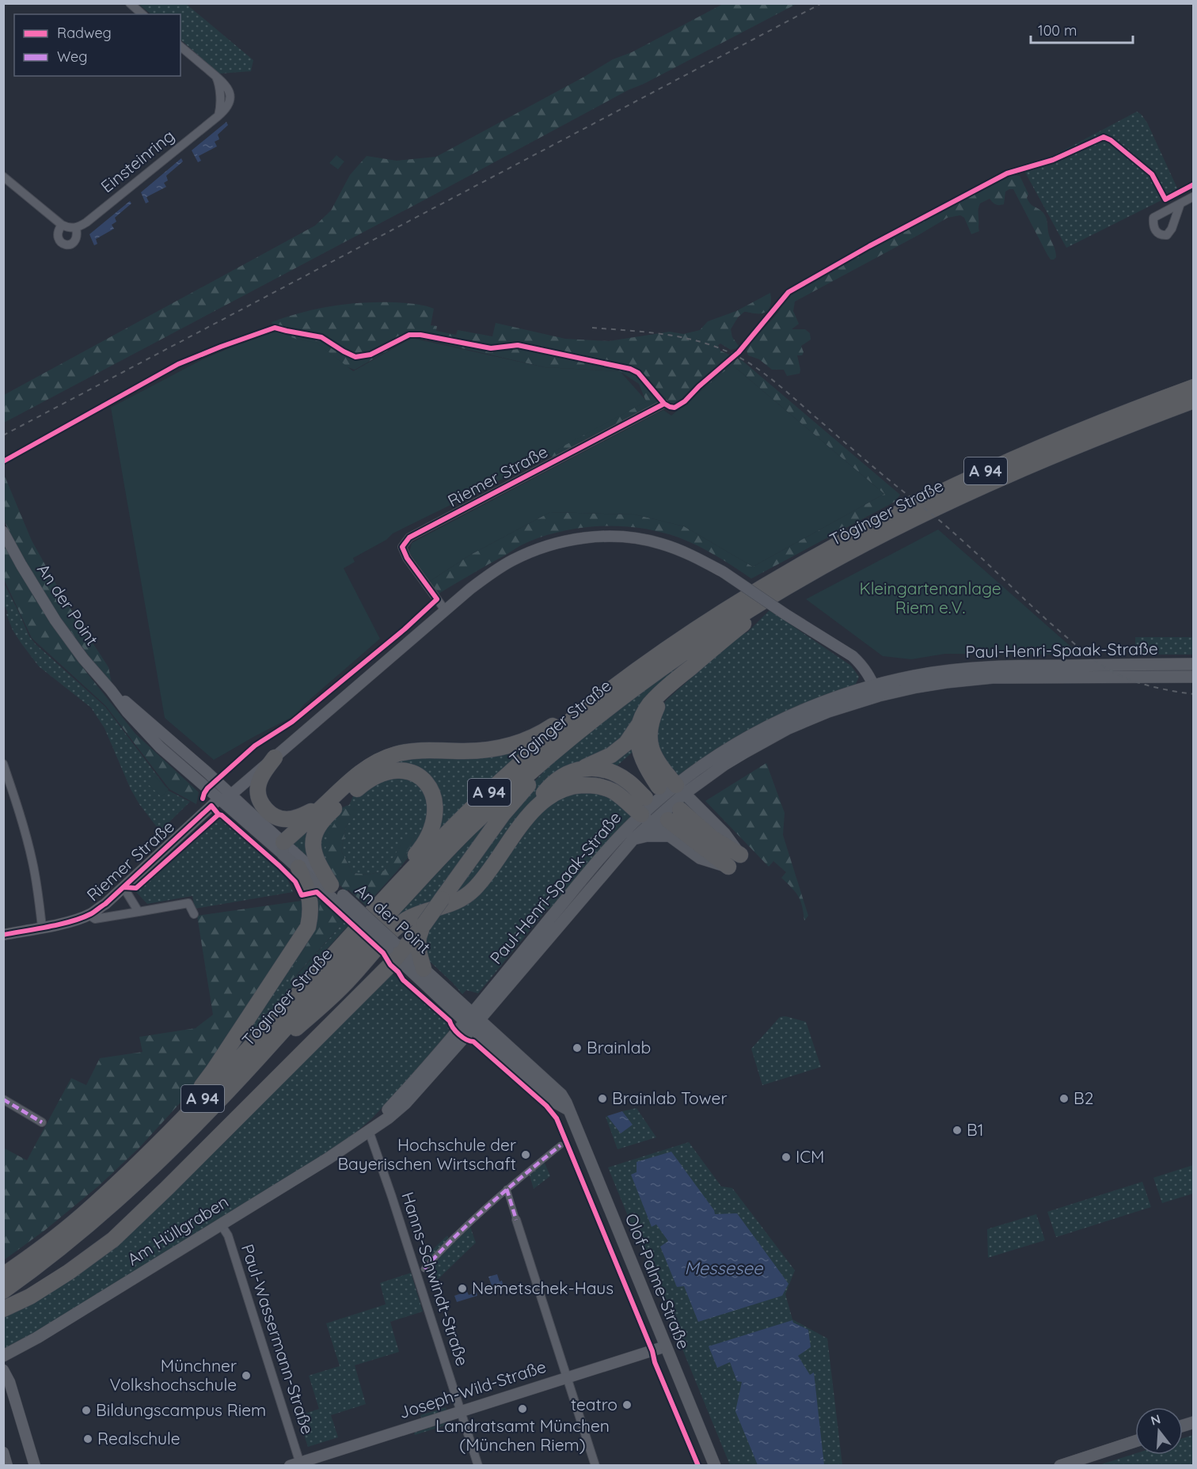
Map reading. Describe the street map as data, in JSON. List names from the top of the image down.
{
  "streets": {
    "highway": ["A 94", "Töginger Straße"],
    "main road": [
      "An der Point",
      "Paul-Henri-Spaak-Straße",
      "Am Hüllgraben",
      "Olof-Palme-Straße"
    ],
    "street": [
      "Einsteinring",
      "Riemer Straße",
      "Hanns-Schwindt-Straße",
      "Paul-Wassermann-Straße",
      "Joseph-Wild-Straße"
    ]
  },
  "crossings": [
    ["Riemer Straße", "An der Point"],
    ["An der Point", "Paul-Henri-Spaak-Straße"],
    ["An der Point", "Am Hüllgraben"],
    ["An der Point", "Olof-Palme-Straße"],
    ["Paul-Henri-Spaak-Straße", "Am Hüllgraben"],
    ["Paul-Henri-Spaak-Straße", "Olof-Palme-Straße"],
    ["Am Hüllgraben", "Hanns-Schwindt-Straße"],
    ["Am Hüllgraben", "Olof-Palme-Straße"],
    ["Am Hüllgraben", "Paul-Wassermann-Straße"],
    ["Hanns-Schwindt-Straße", "Joseph-Wild-Straße"],
    ["Olof-Palme-Straße", "Joseph-Wild-Straße"],
    ["Paul-Wassermann-Straße", "Joseph-Wild-Straße"]
  ],
  "water": ["Messesee"],
  "parks": ["Kleingartenanlage Riem e.V."],
  "places": [
    "Brainlab",
    "Brainlab Tower",
    "B2",
    "B1",
    "Hochschule der Bayerischen Wirtschaft",
    "ICM",
    "Nemetschek-Haus",
    "Münchner Volkshochschule",
    "teatro",
    "Landratsamt München (München Riem)",
    "Bildungscampus Riem",
    "Realschule"
  ],
  "legend": ["Radweg", "Weg"],
  "scale_bar": "100 m",
  "north": "top"
}
